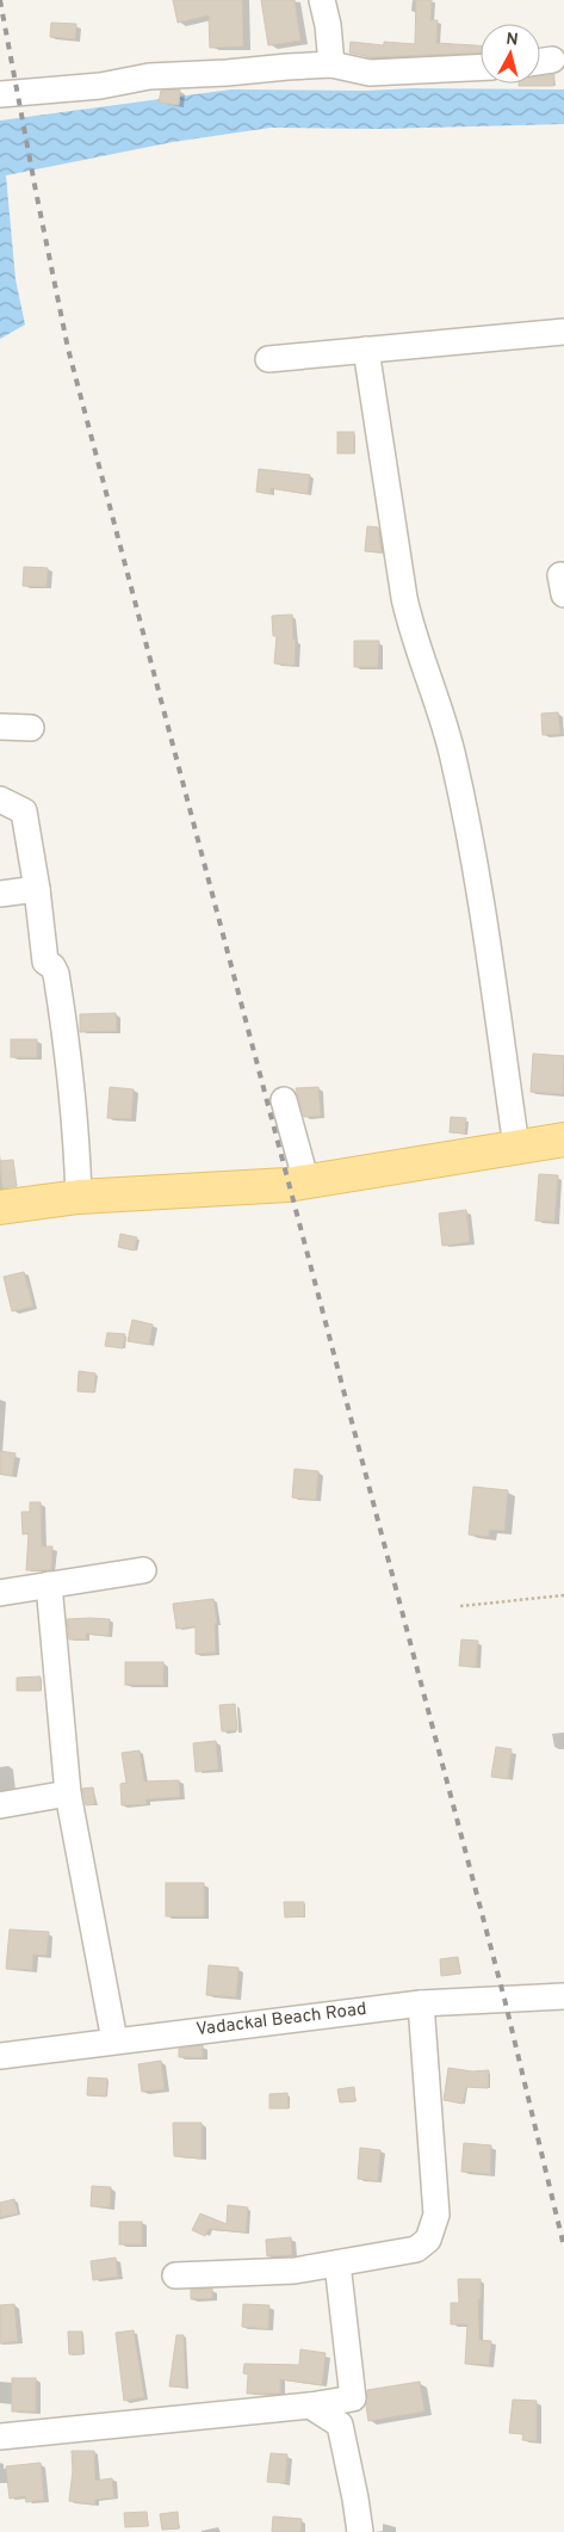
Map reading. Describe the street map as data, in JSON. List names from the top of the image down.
{
  "streets": {
    "street": ["Vadackal Beach Road"]
  },
  "north": "top"
}
